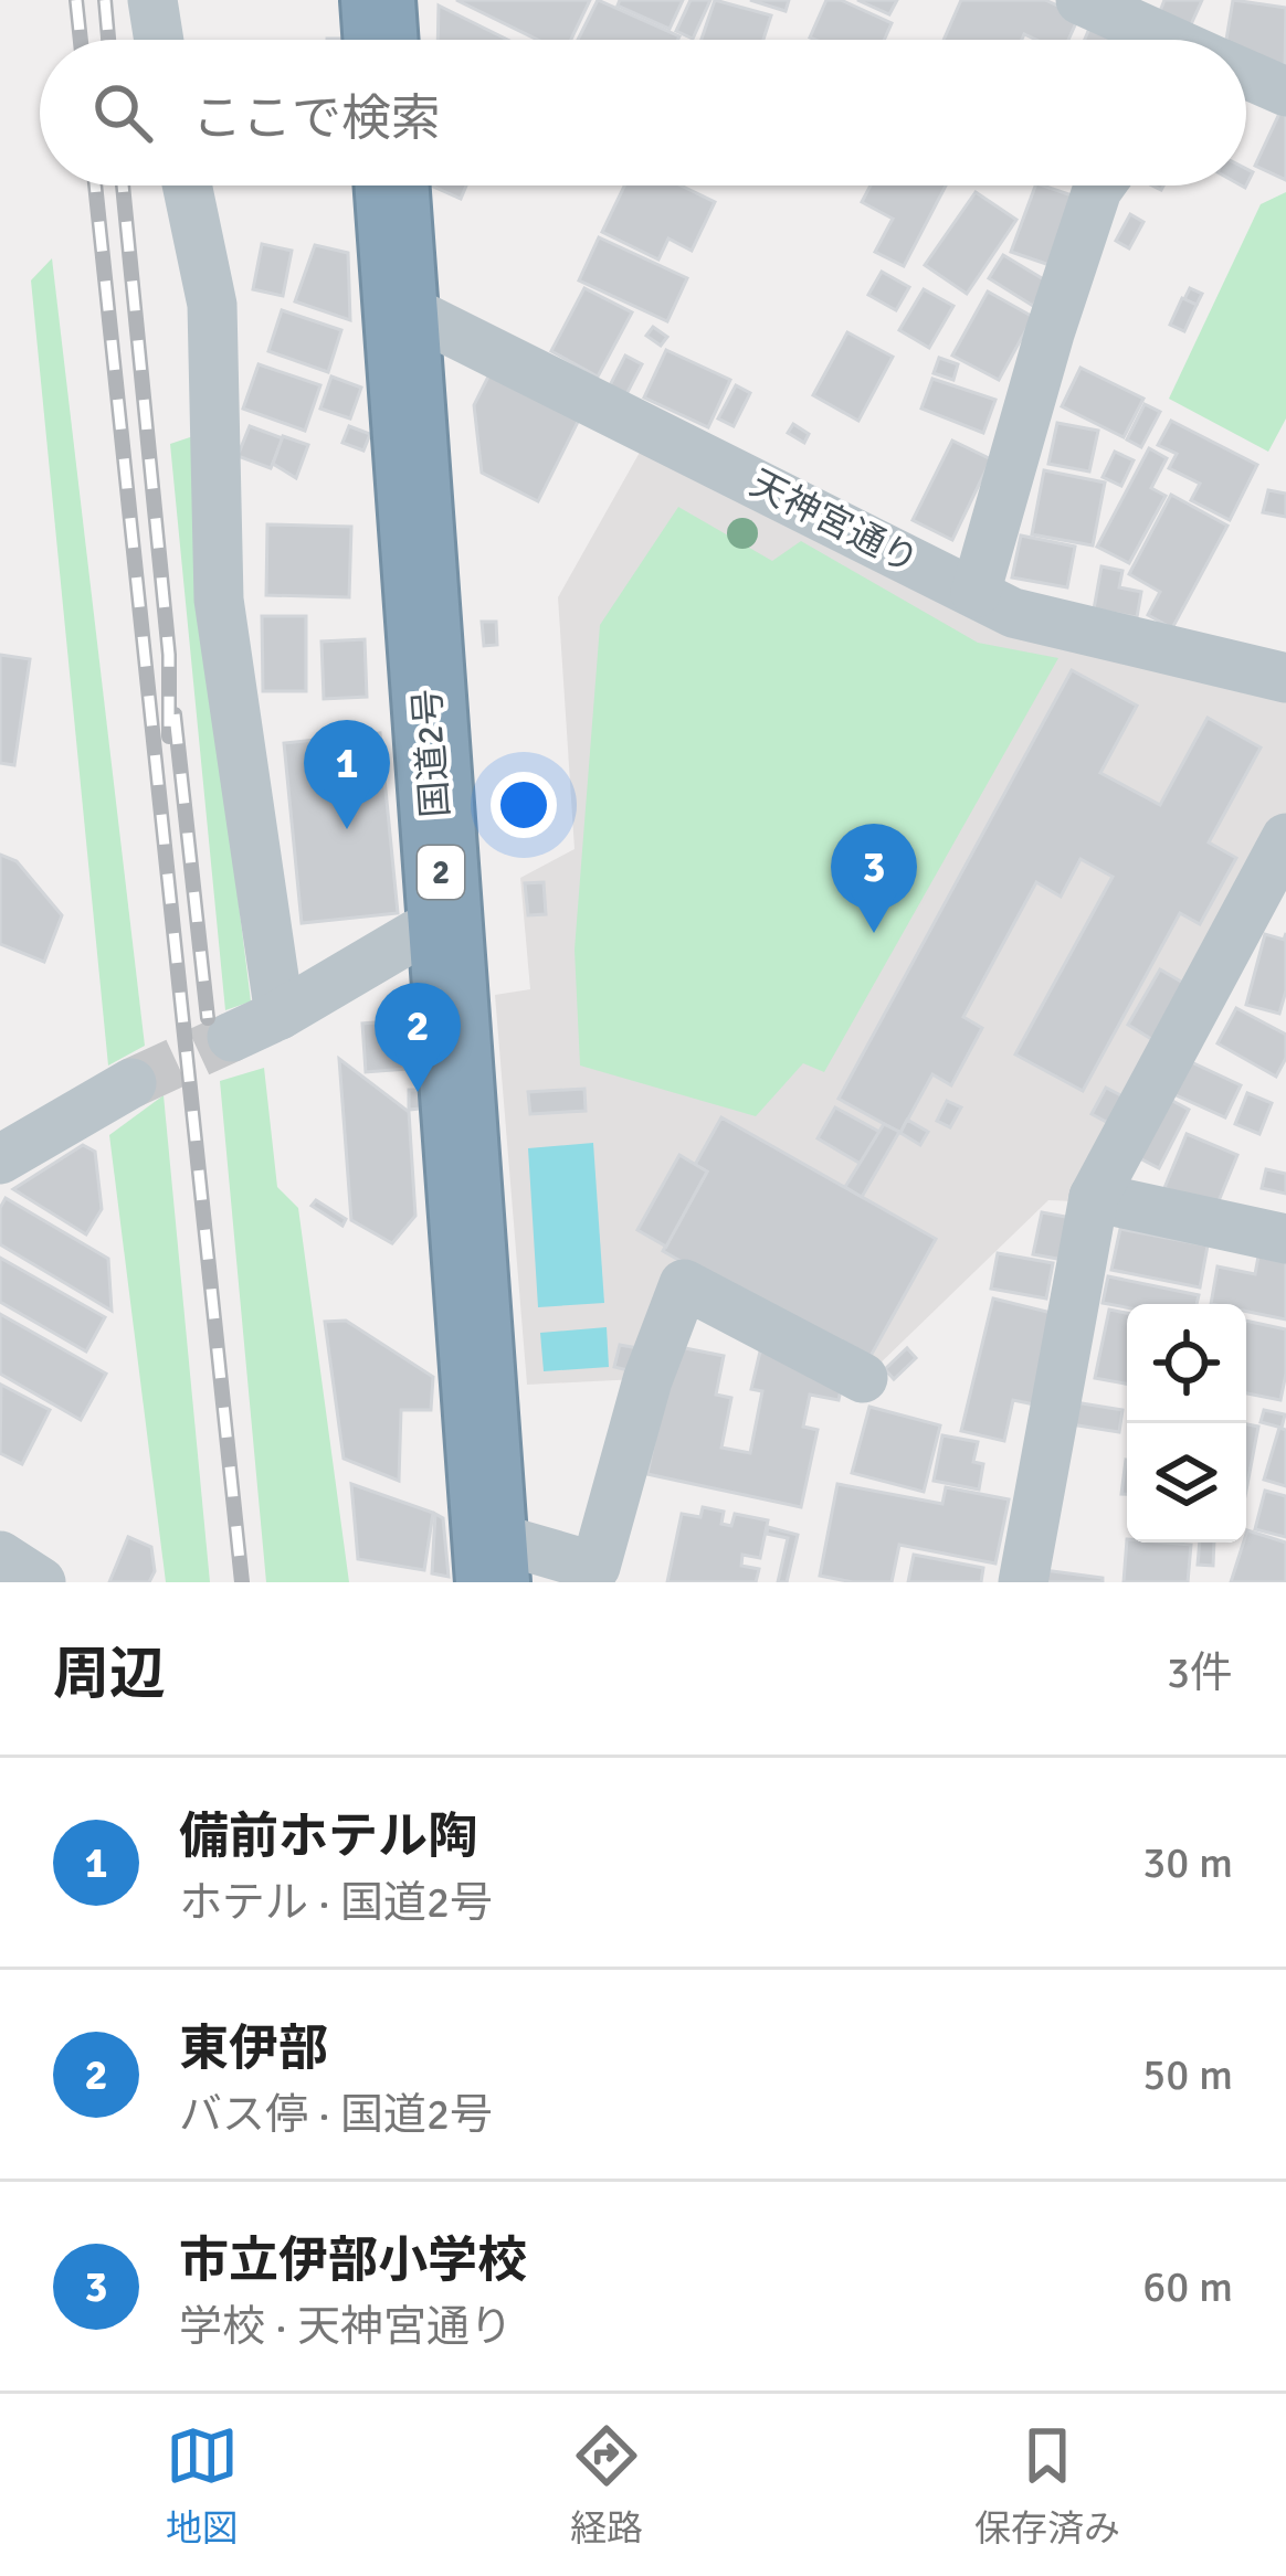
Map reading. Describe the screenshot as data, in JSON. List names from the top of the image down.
{
  "streets": {
    "highway": ["国道2号", "2"],
    "street": ["天神宮通り"]
  },
  "crossings": [
    ["天神宮通り", "国道2号"]
  ],
  "page": {
    "search": "ここで検索",
    "pins": ["1", "3", "2"],
    "heading": ["周辺", "3件"],
    "list": [
      {
        "mark": "1",
        "name": "備前ホテル陶",
        "note": "ホテル · 国道2号",
        "value": "30 m"
      },
      {
        "mark": "2",
        "name": "東伊部",
        "note": "バス停 · 国道2号",
        "value": "50 m"
      },
      {
        "mark": "3",
        "name": "市立伊部小学校",
        "note": "学校 · 天神宮通り",
        "value": "60 m"
      }
    ],
    "nav": ["地図", "経路", "保存済み"]
  }
}
